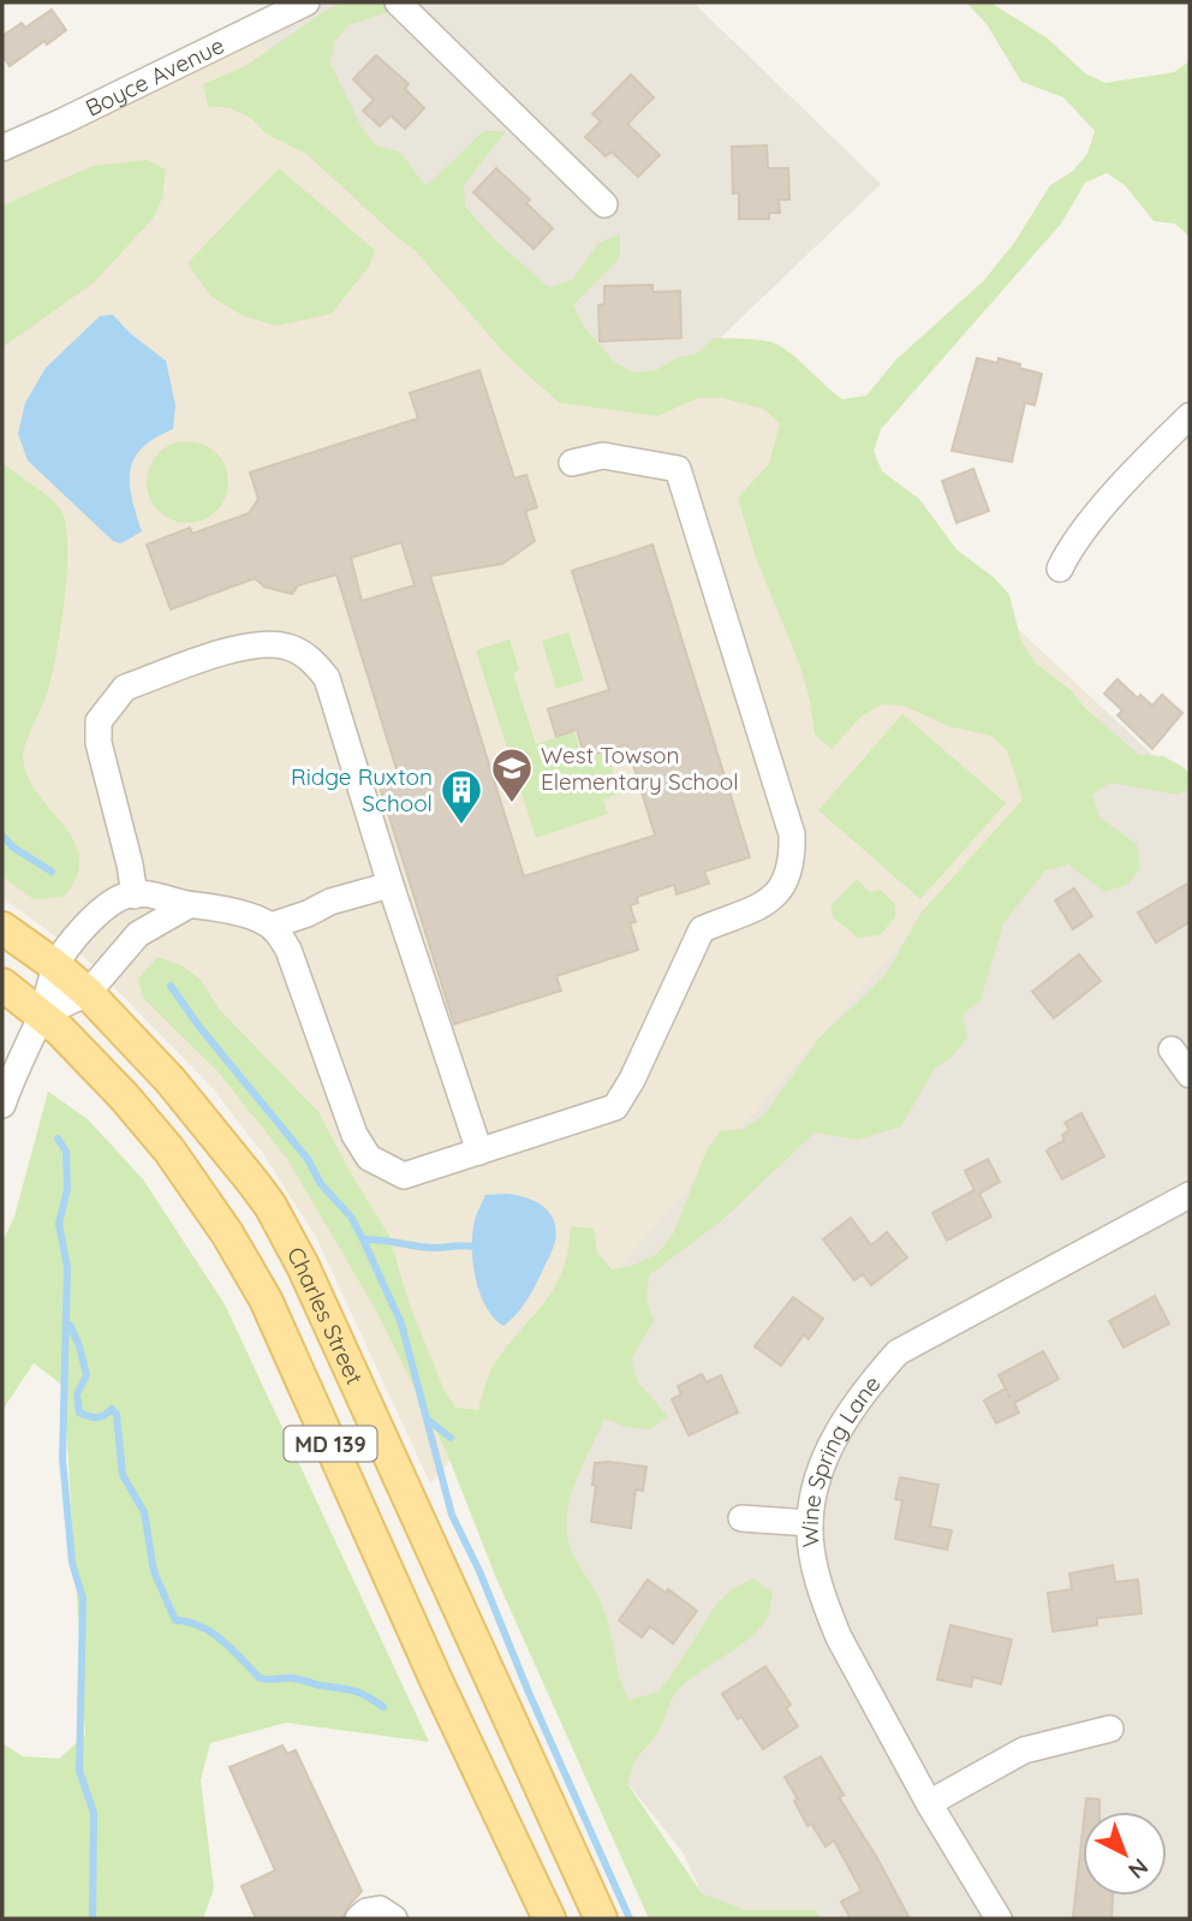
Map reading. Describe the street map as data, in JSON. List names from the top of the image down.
{
  "streets": {
    "main road": ["Charles Street", "MD 139"],
    "street": ["Boyce Avenue", "Wine Spring Lane"]
  },
  "places": {
    "school or university": ["West Towson Elementary School"],
    "building": ["Ridge Ruxton School"]
  },
  "north": "bottom right"
}
